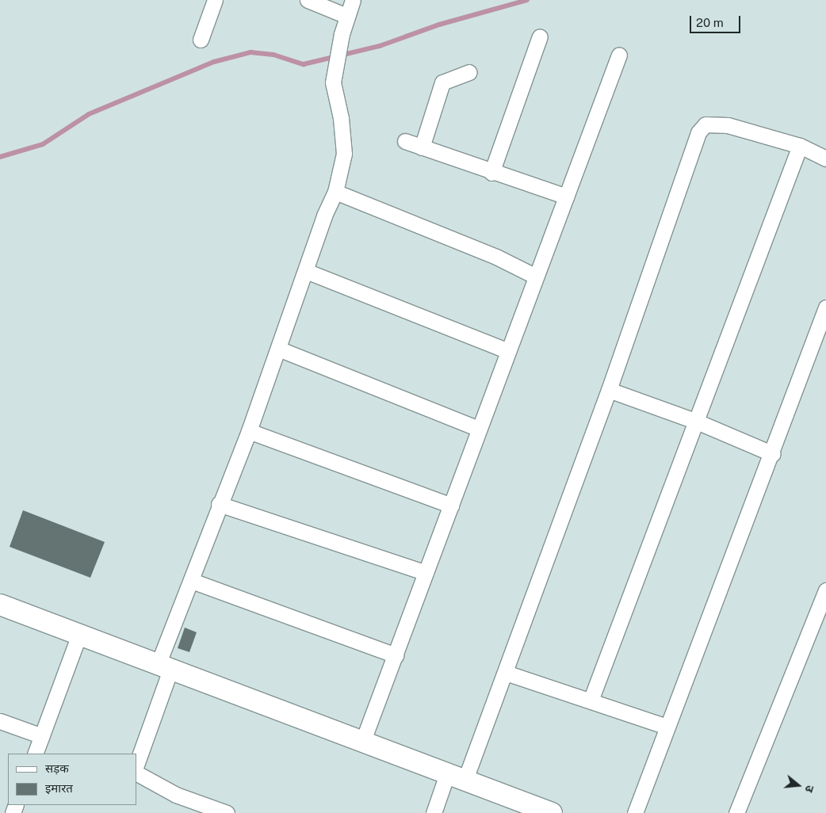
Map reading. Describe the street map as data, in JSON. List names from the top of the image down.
{
  "legend": ["सड़क", "इमारत"],
  "scale_bar": "20 m",
  "north": "right"
}
